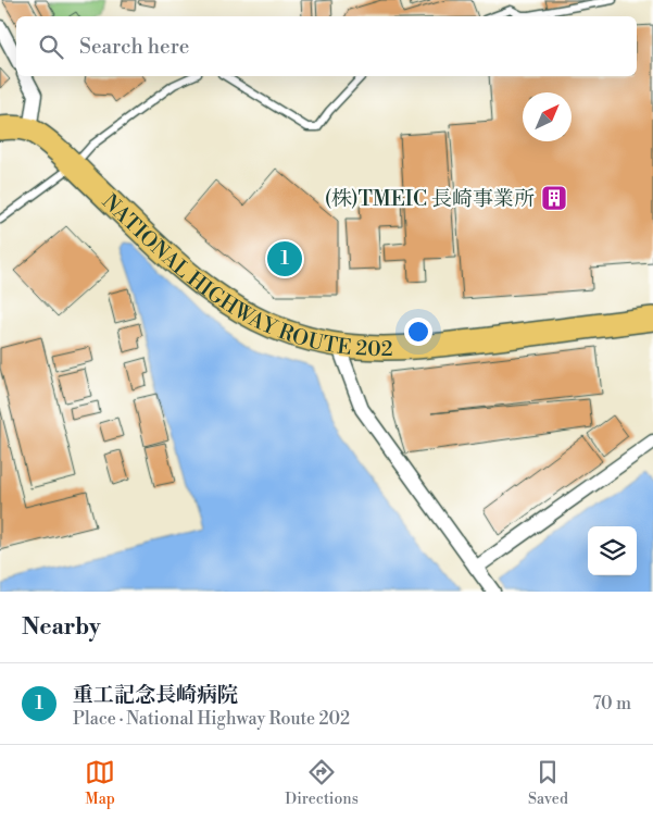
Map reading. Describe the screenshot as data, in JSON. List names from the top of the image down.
{
  "streets": {
    "highway": ["NATIONAL HIGHWAY ROUTE 202"]
  },
  "places": {
    "building": ["(株)TMEIC 長崎事業所"]
  },
  "north": "top right",
  "page": {
    "search": "Search here",
    "pins": "1",
    "heading": "Nearby",
    "list": [
      {
        "mark": "1",
        "name": "重工記念長崎病院",
        "note": "Place · National Highway Route 202",
        "value": "70 m"
      }
    ],
    "nav": ["Map", "Directions", "Saved"]
  }
}
